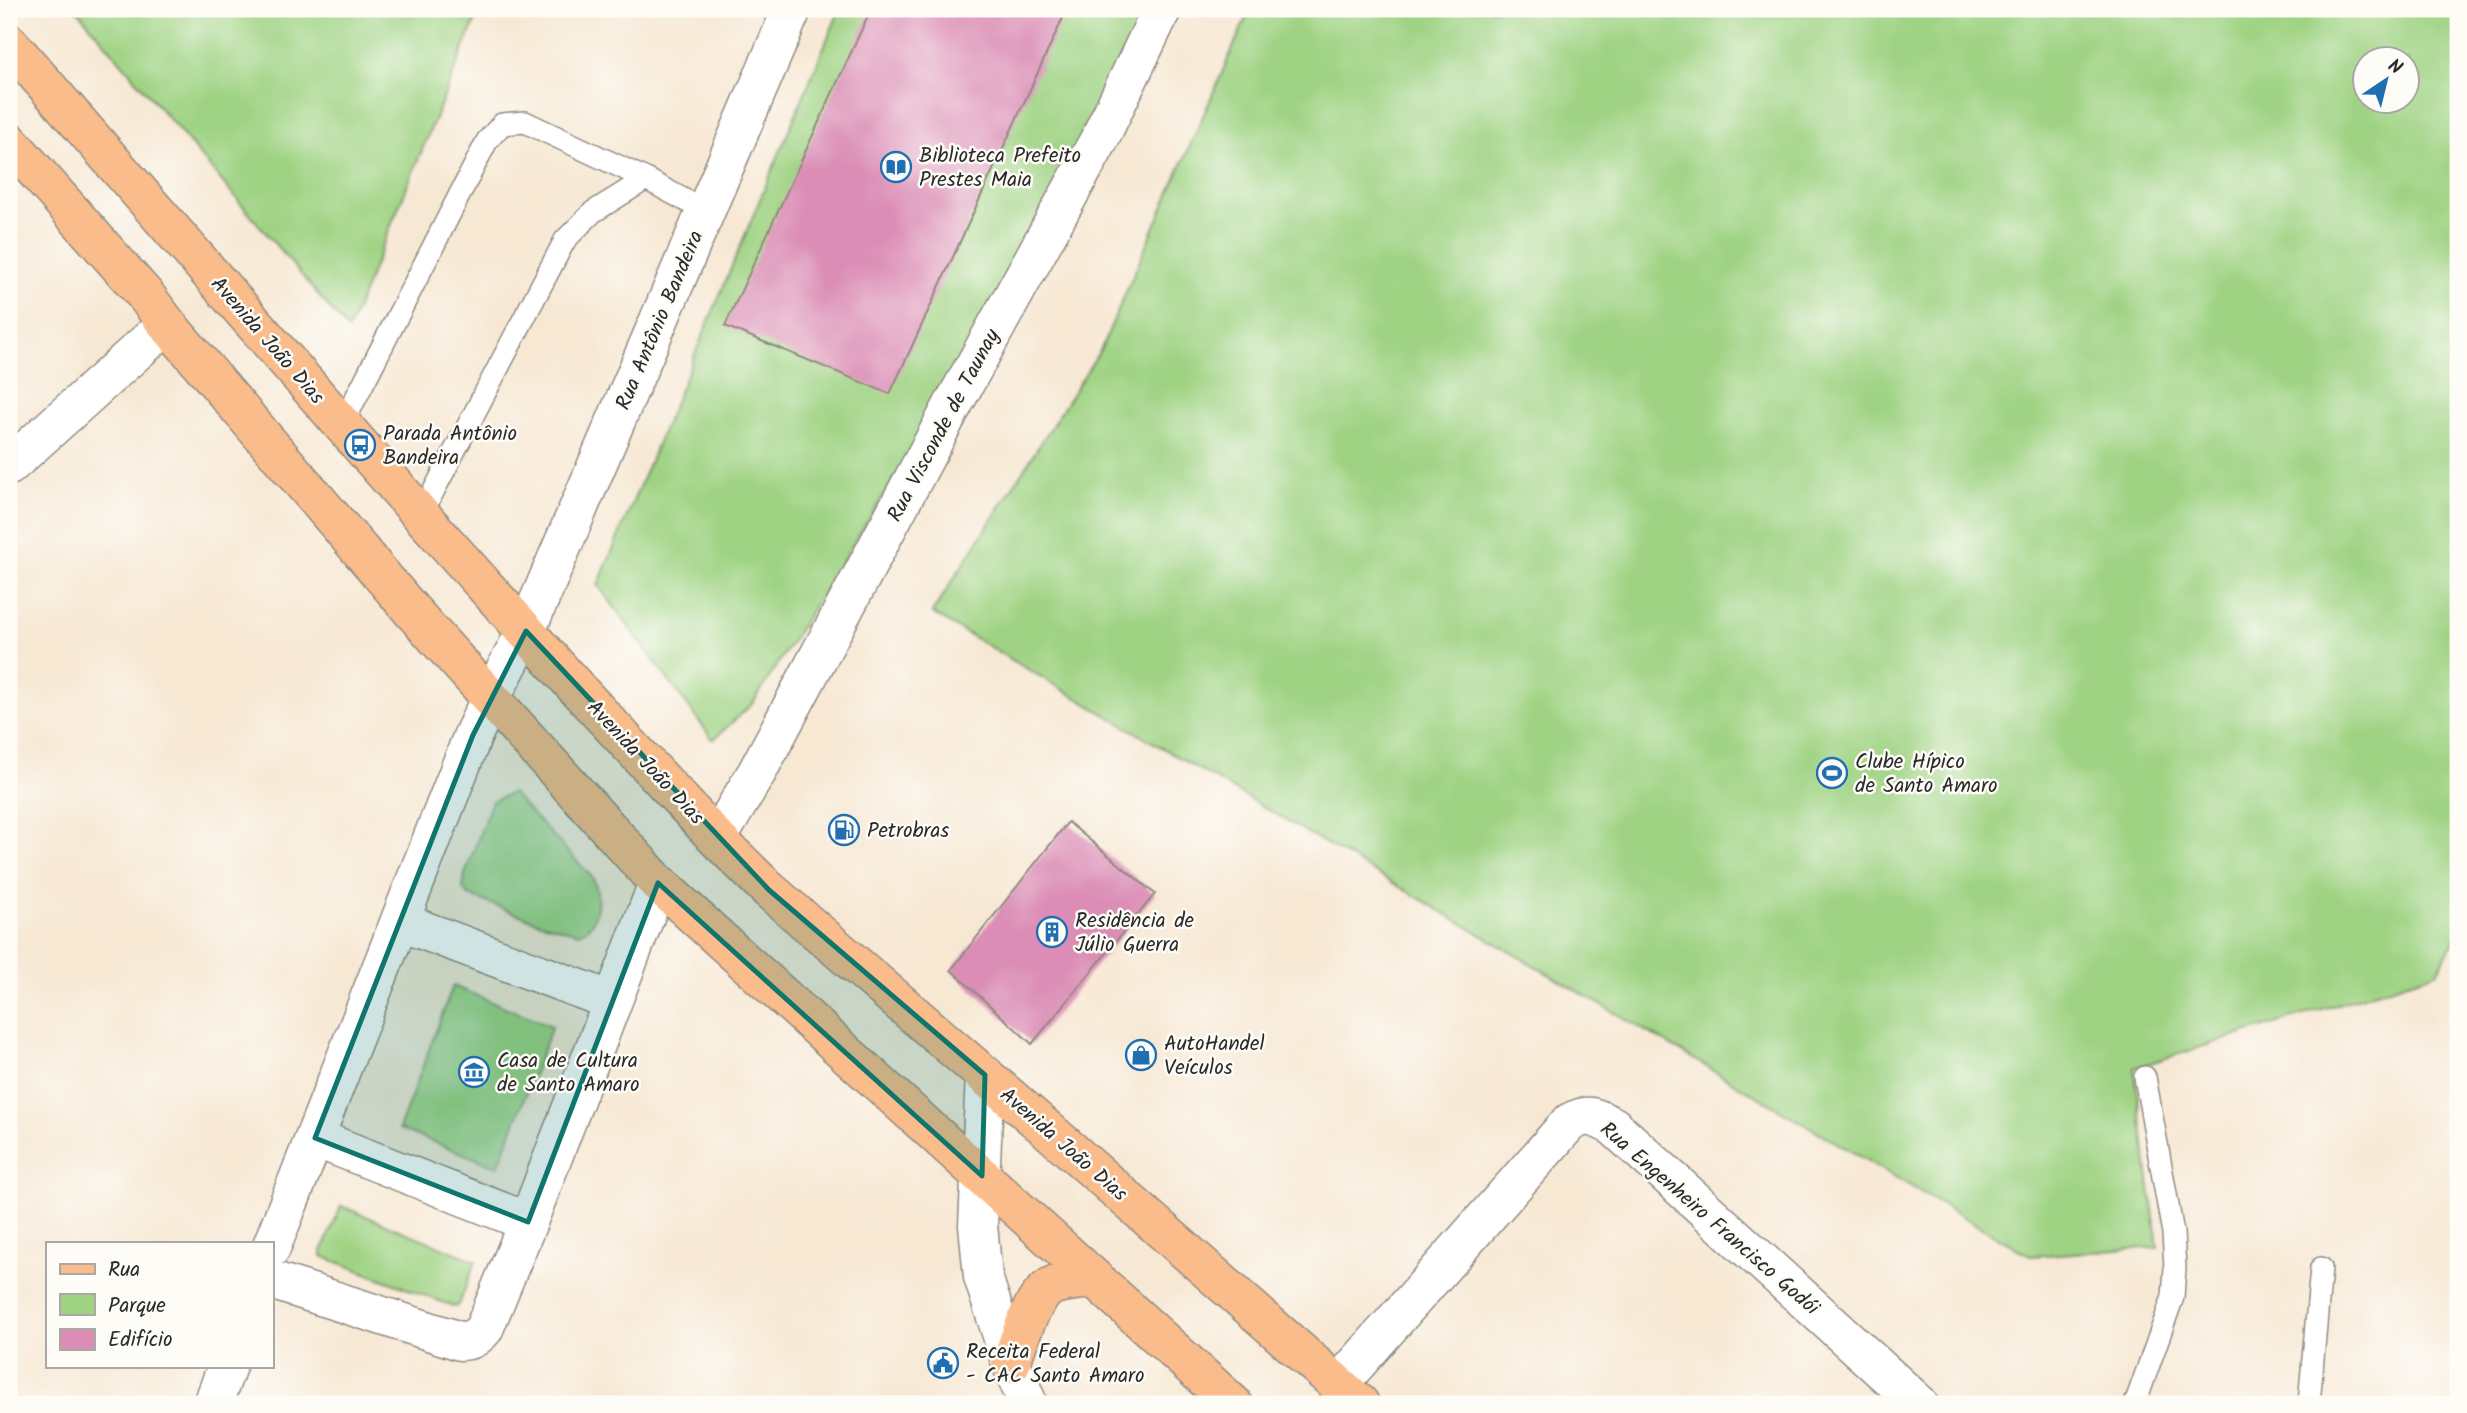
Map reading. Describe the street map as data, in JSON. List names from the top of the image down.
{
  "streets": {
    "main road": ["Avenida João Dias"],
    "street": ["Rua Antônio Bandeira", "Rua Visconde de Taunay", "Rua Engenheiro Francisco Godói"]
  },
  "crossings": [
    ["Rua Antônio Bandeira", "Avenida João Dias"],
    ["Avenida João Dias", "Rua Visconde de Taunay"],
    ["Avenida João Dias", "Rua Engenheiro Francisco Godói"]
  ],
  "places": {
    "library": ["Biblioteca Prefeito Prestes Maia"],
    "bus stop": ["Parada Antônio Bandeira"],
    "sports": ["Clube Hípico de Santo Amaro"],
    "fuel station": ["Petrobras"],
    "building": ["Residência de Júlio Guerra"],
    "shop": ["AutoHandel Veículos"],
    "museum": ["Casa de Cultura de Santo Amaro"],
    "public building": ["Receita Federal - CAC Santo Amaro"]
  },
  "legend": ["Rua", "Parque", "Edifício"],
  "north": "top right"
}
